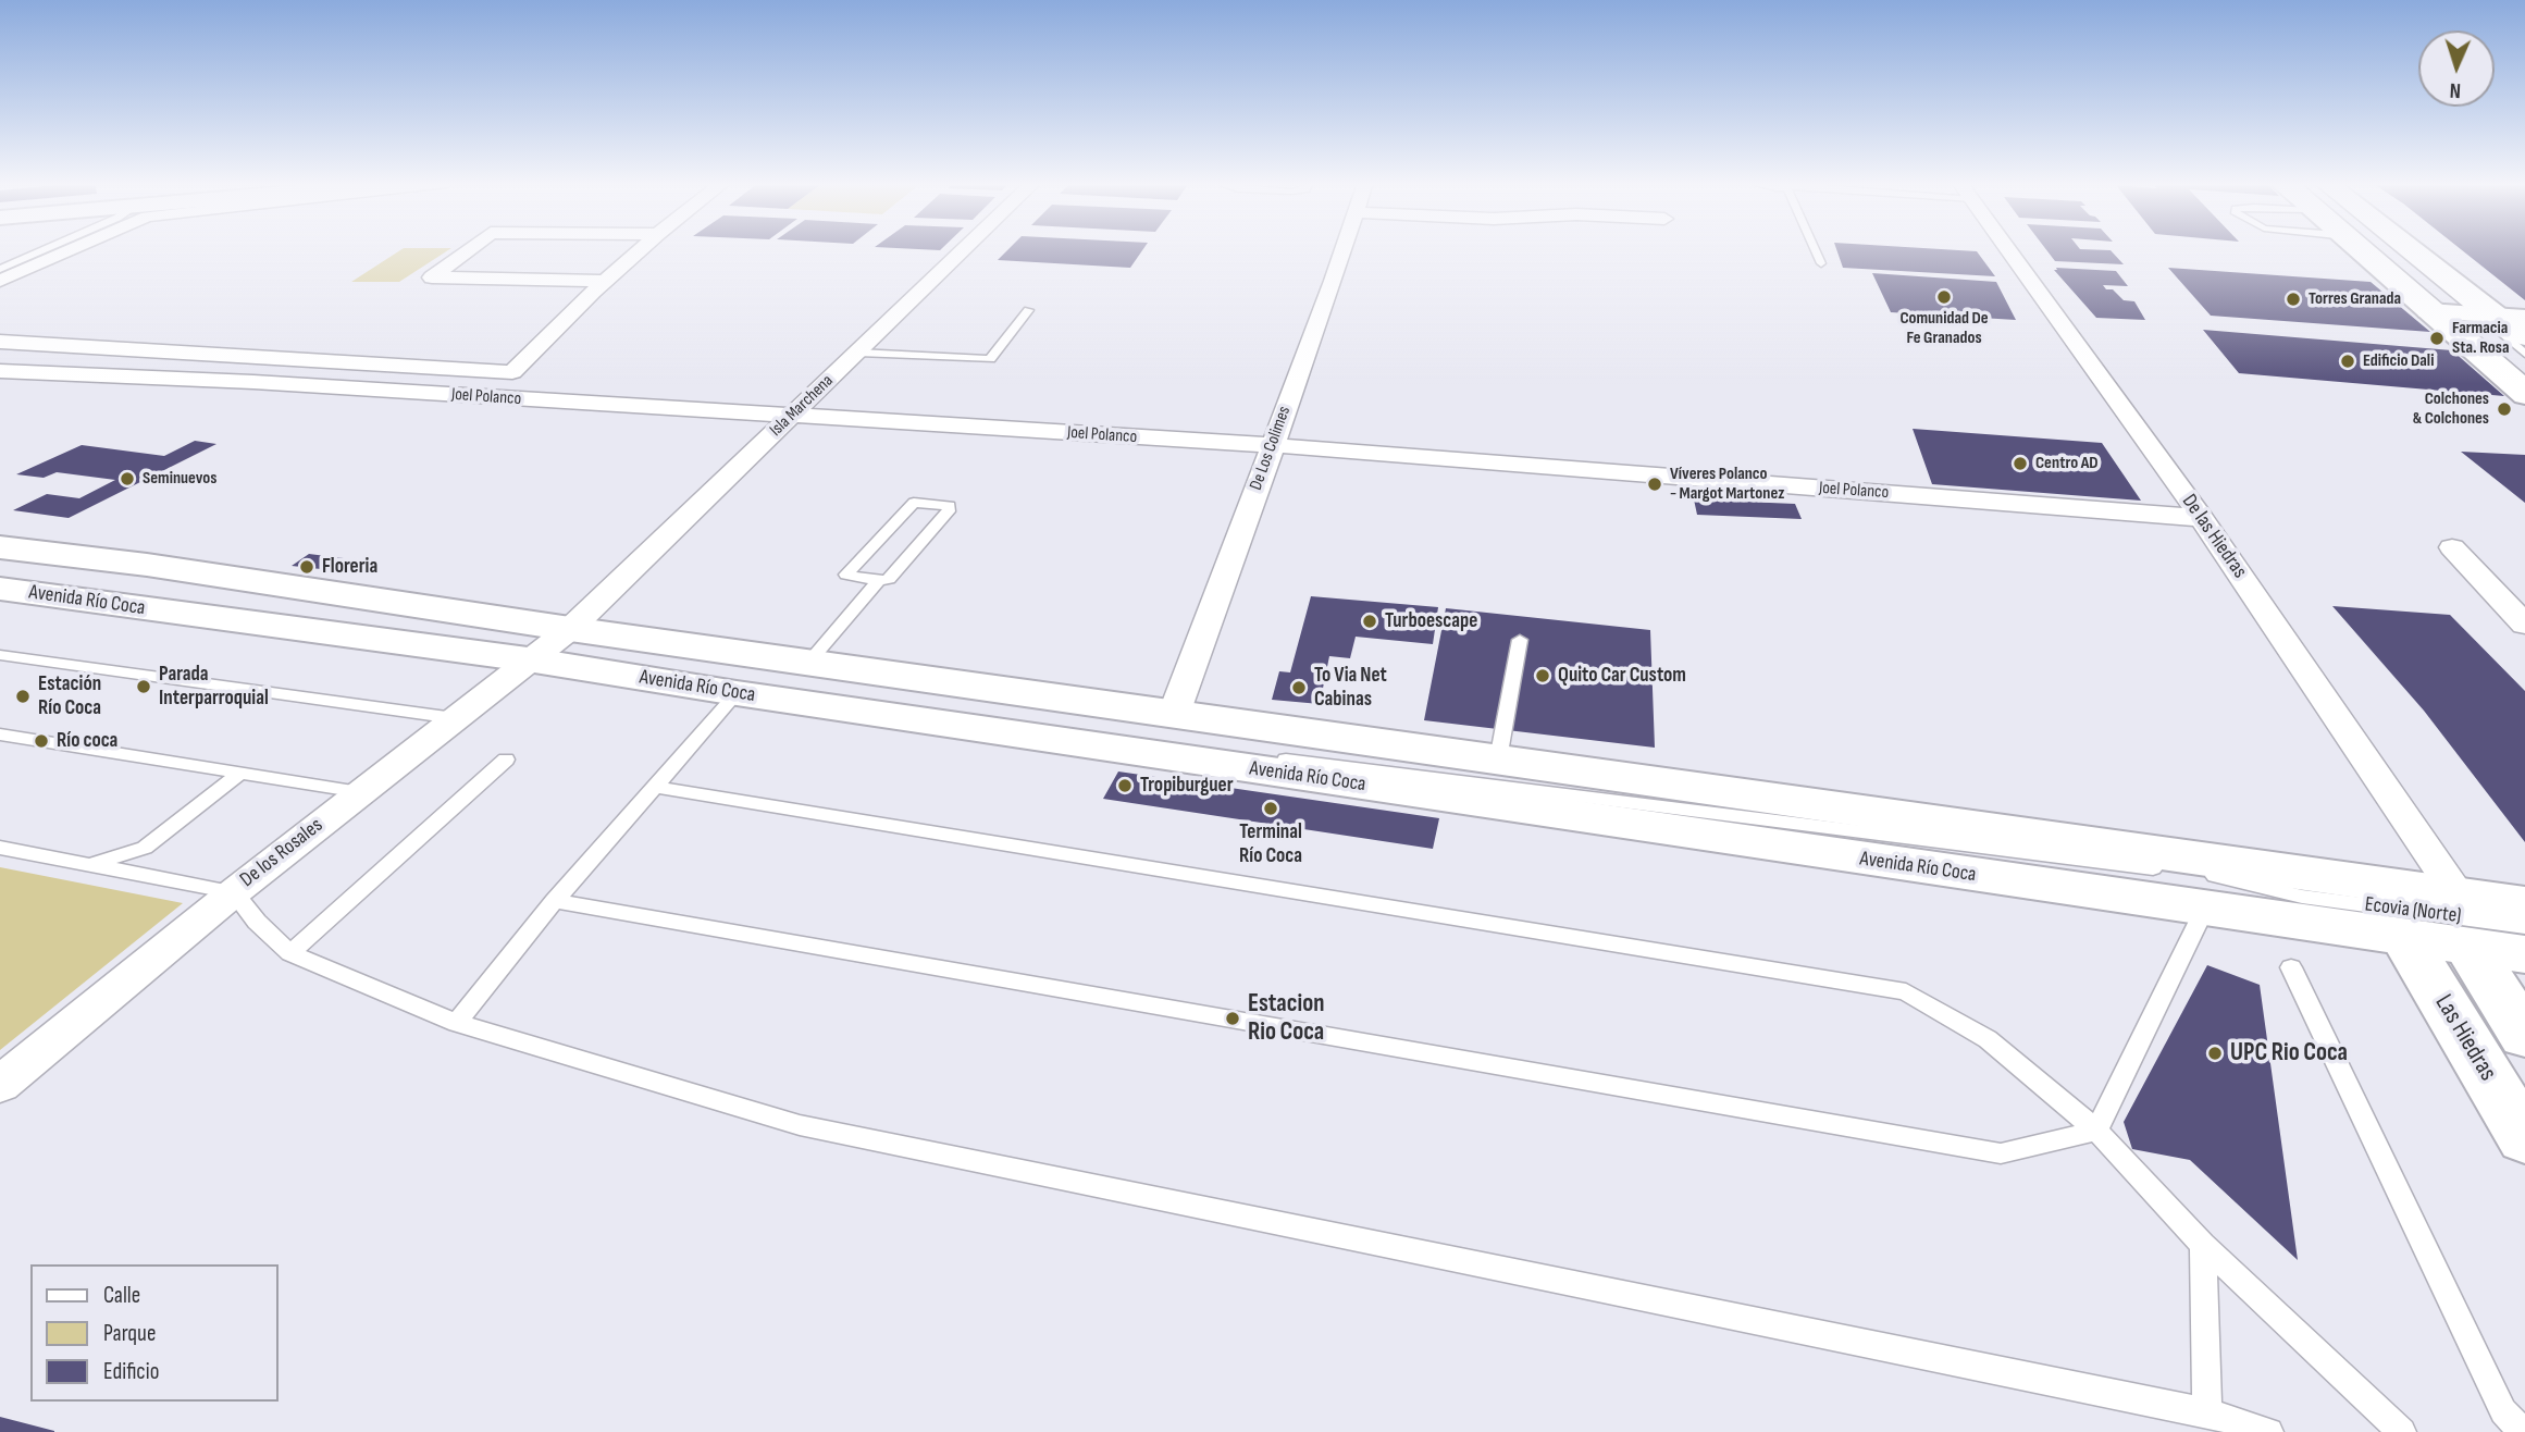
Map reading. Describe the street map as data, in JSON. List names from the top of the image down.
{
  "streets": {
    "main road": ["Avenida Río Coca", "Las Hiedras"],
    "street": [
      "Joel Polanco",
      "Isla Marchena",
      "De Los Colimes",
      "De las Hiedras",
      "De los Rosales"
    ],
    "lane": ["Ecovia (Norte)"]
  },
  "crossings": [
    ["Joel Polanco", "Isla Marchena"],
    ["Joel Polanco", "De Los Colimes"],
    ["Joel Polanco", "De las Hiedras"],
    ["Isla Marchena", "Avenida Río Coca"],
    ["Isla Marchena", "De los Rosales"],
    ["De Los Colimes", "Avenida Río Coca"],
    ["De las Hiedras", "Avenida Río Coca"],
    ["Avenida Río Coca", "De los Rosales"],
    ["Avenida Río Coca", "Las Hiedras"]
  ],
  "places": [
    "Comunidad De Fe Granados",
    "Torres Granada",
    "Farmacia Sta. Rosa",
    "Edificio Dali",
    "Colchones & Colchones",
    "Centro AD",
    "Seminuevos",
    "Víveres Polanco - Margot Martonez",
    "Floreria",
    "Turboescape",
    "Quito Car Custom",
    "Parada Interparroquial",
    "To Via Net Cabinas",
    "Estación Río Coca",
    "Río coca",
    "Tropiburguer",
    "Terminal Río Coca",
    "Estacion Rio Coca",
    "UPC Rio Coca"
  ],
  "legend": ["Calle", "Parque", "Edificio"],
  "north": "bottom"
}
